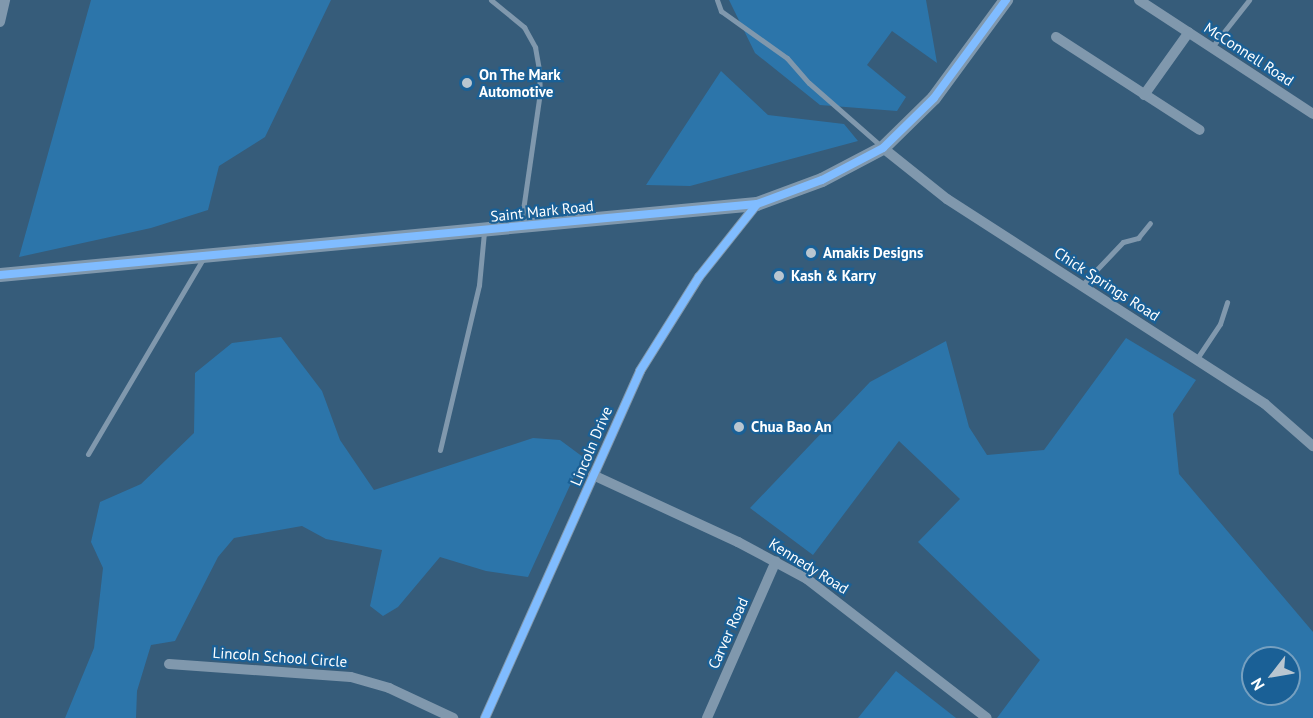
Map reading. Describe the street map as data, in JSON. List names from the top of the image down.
{
  "streets": {
    "street": [
      "McConnell Road",
      "Saint Mark Road",
      "Chick Springs Road",
      "Lincoln Drive",
      "Kennedy Road",
      "Carver Road",
      "Lincoln School Circle"
    ]
  },
  "crossings": [
    ["Saint Mark Road", "Chick Springs Road"],
    ["Saint Mark Road", "Lincoln Drive"],
    ["Lincoln Drive", "Kennedy Road"],
    ["Kennedy Road", "Carver Road"]
  ],
  "places": [
    "On The Mark Automotive",
    "Amakis Designs",
    "Kash & Karry",
    "Chua Bao An"
  ],
  "north": "bottom left"
}
